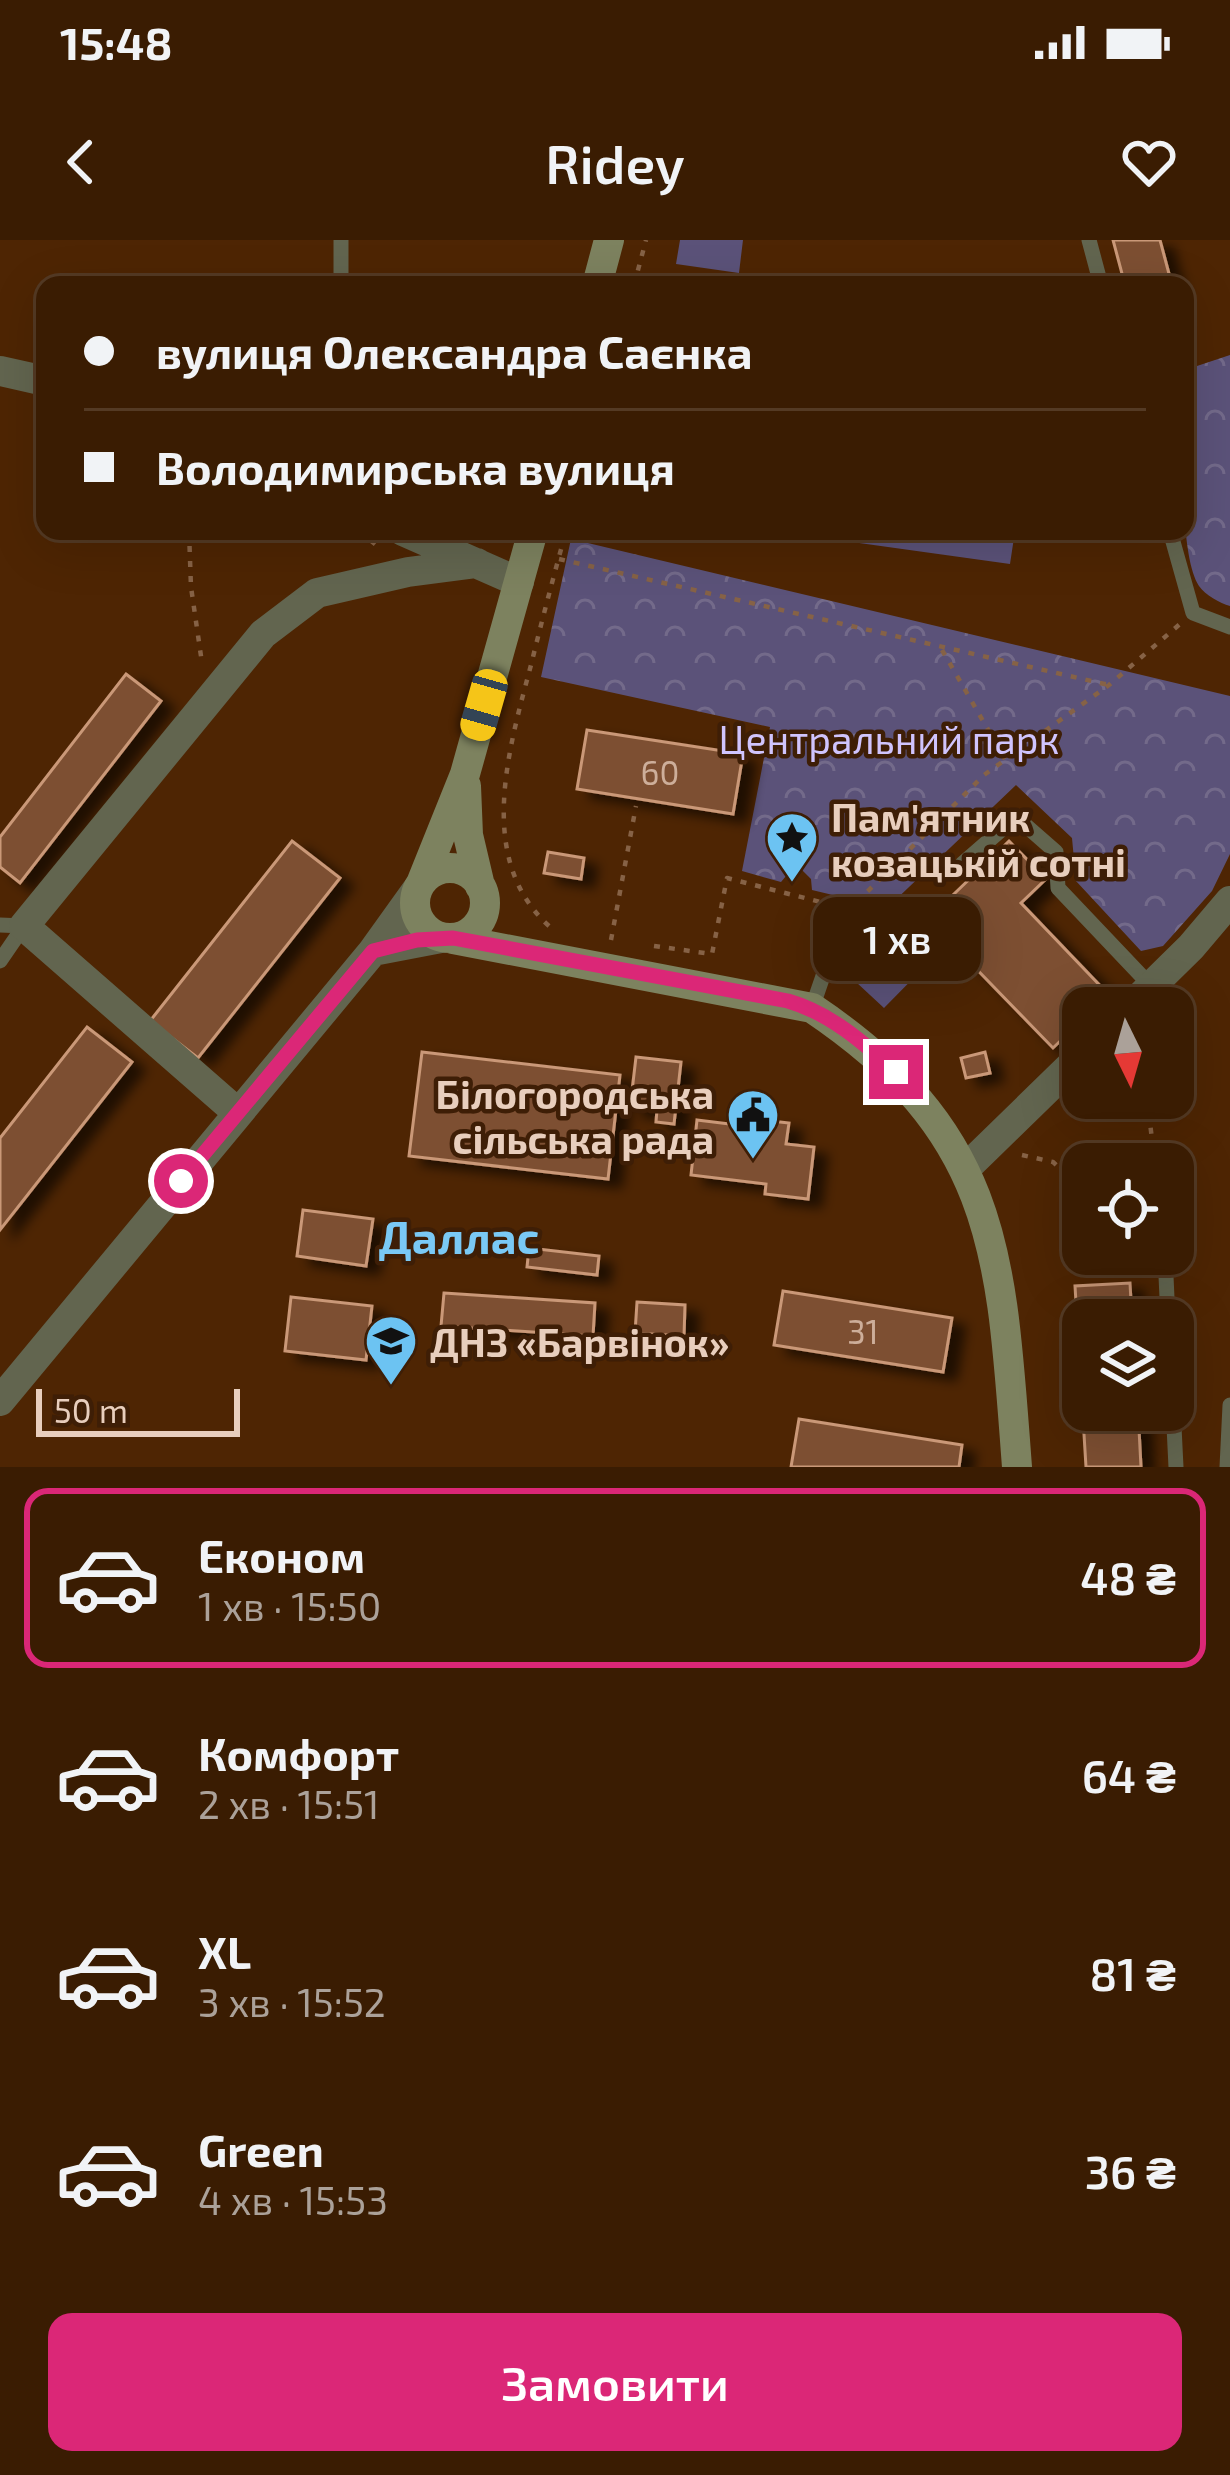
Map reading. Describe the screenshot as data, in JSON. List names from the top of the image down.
{
  "districts": ["Даллас"],
  "parks": ["Центральний парк"],
  "places": {
    "place": ["Пам'ятник козацькій сотні"],
    "public building": ["Білогородська сільська рада"],
    "school or university": ["ДНЗ «Барвінок»"]
  },
  "house_numbers": ["60", "31"],
  "scale_bar": "50 m",
  "north": "bottom",
  "page": {
    "status": "15:48",
    "header": "Ridey",
    "banner": ["вулиця Олександра Саєнка", "Володимирська вулиця"],
    "bubble": "1 хв",
    "scale": "50 m",
    "list": [
      {
        "name": "Економ",
        "note": "1 хв · 15:50",
        "value": "48 ₴"
      },
      {
        "name": "Комфорт",
        "note": "2 хв · 15:51",
        "value": "64 ₴"
      },
      {
        "name": "XL",
        "note": "3 хв · 15:52",
        "value": "81 ₴"
      },
      {
        "name": "Green",
        "note": "4 хв · 15:53",
        "value": "36 ₴"
      }
    ],
    "buttons": "Замовити"
  }
}
